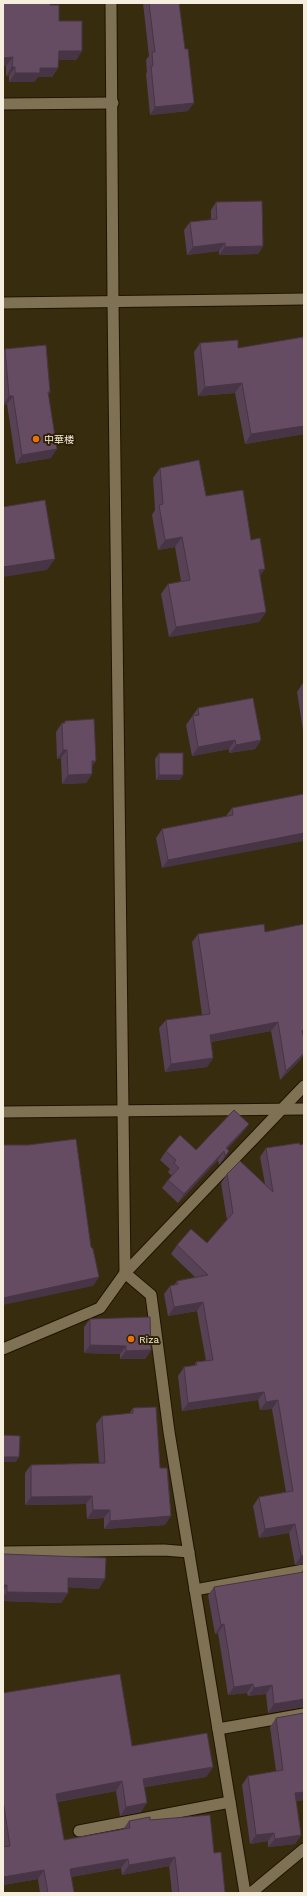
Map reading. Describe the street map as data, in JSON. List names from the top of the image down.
{
  "places": ["中華楼", "Riza"]
}
